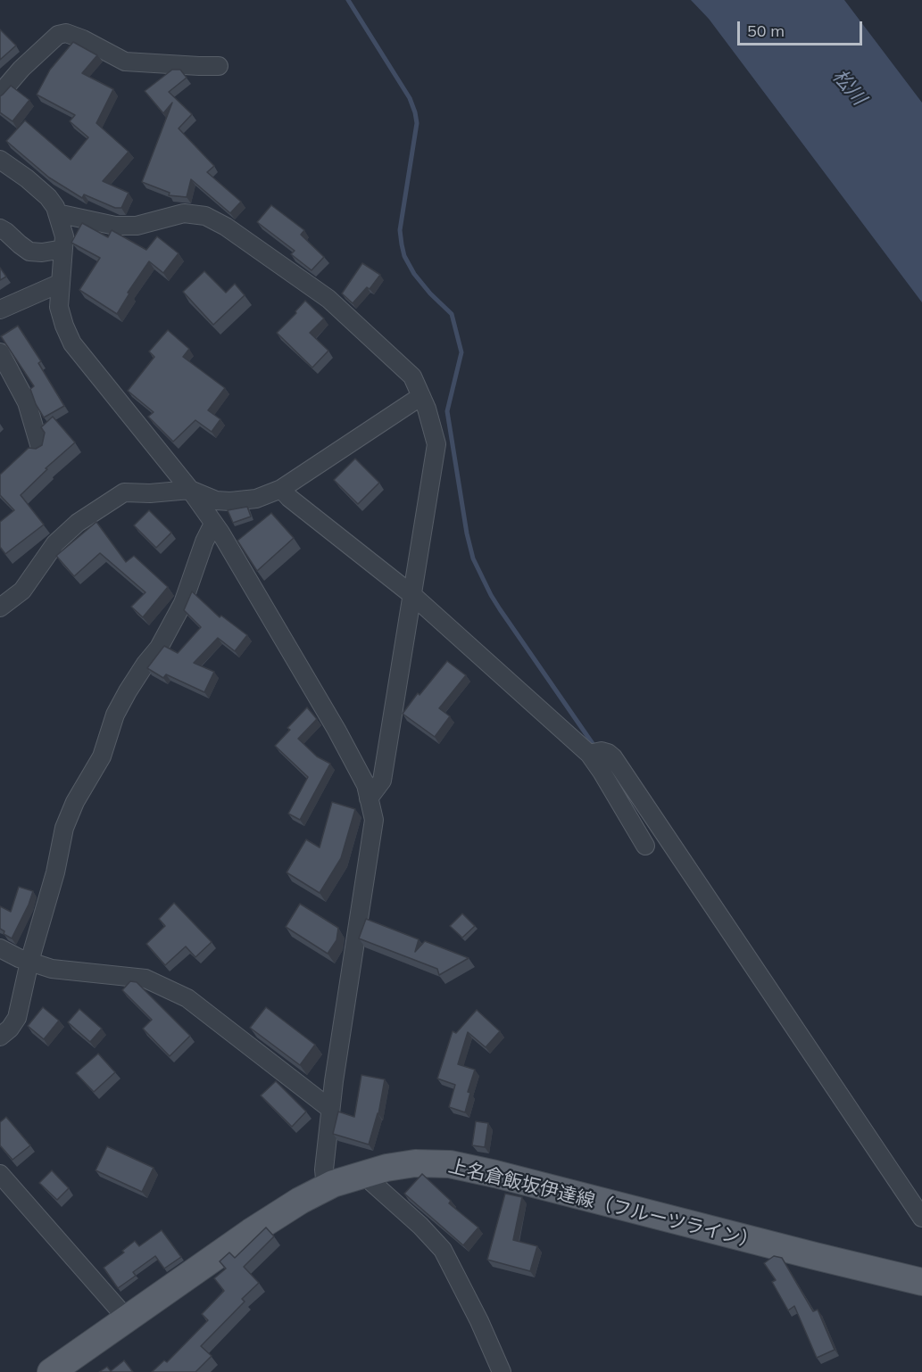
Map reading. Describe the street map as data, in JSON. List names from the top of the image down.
{
  "streets": {
    "main road": ["上名倉飯坂伊達線（フルーツライン）"]
  },
  "water": ["松川"],
  "scale_bar": "50 m"
}
